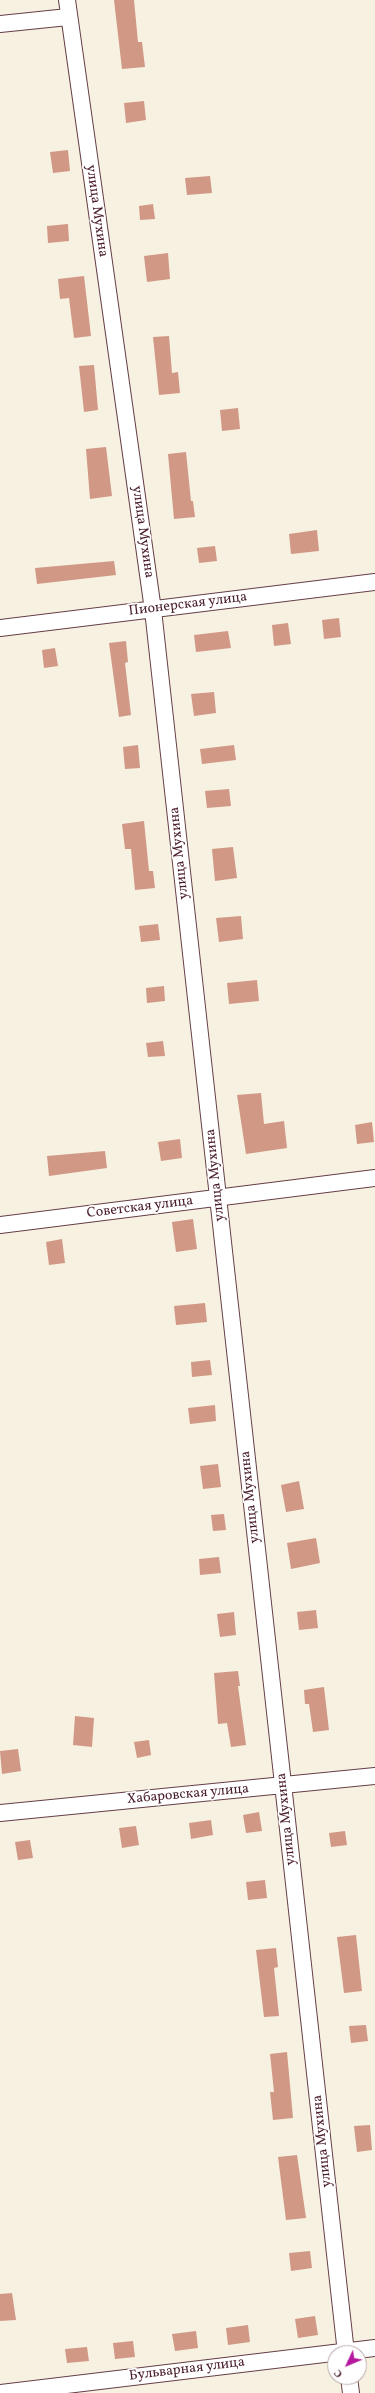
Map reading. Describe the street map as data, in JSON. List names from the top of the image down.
{
  "streets": {
    "street": [
      "улица Мухина",
      "Пионерская улица",
      "Советская улица",
      "Хабаровская улица",
      "Бульварная улица"
    ]
  },
  "crossings": [
    ["улица Мухина", "Пионерская улица"],
    ["улица Мухина", "Советская улица"],
    ["улица Мухина", "Хабаровская улица"]
  ],
  "north": "bottom left"
}
